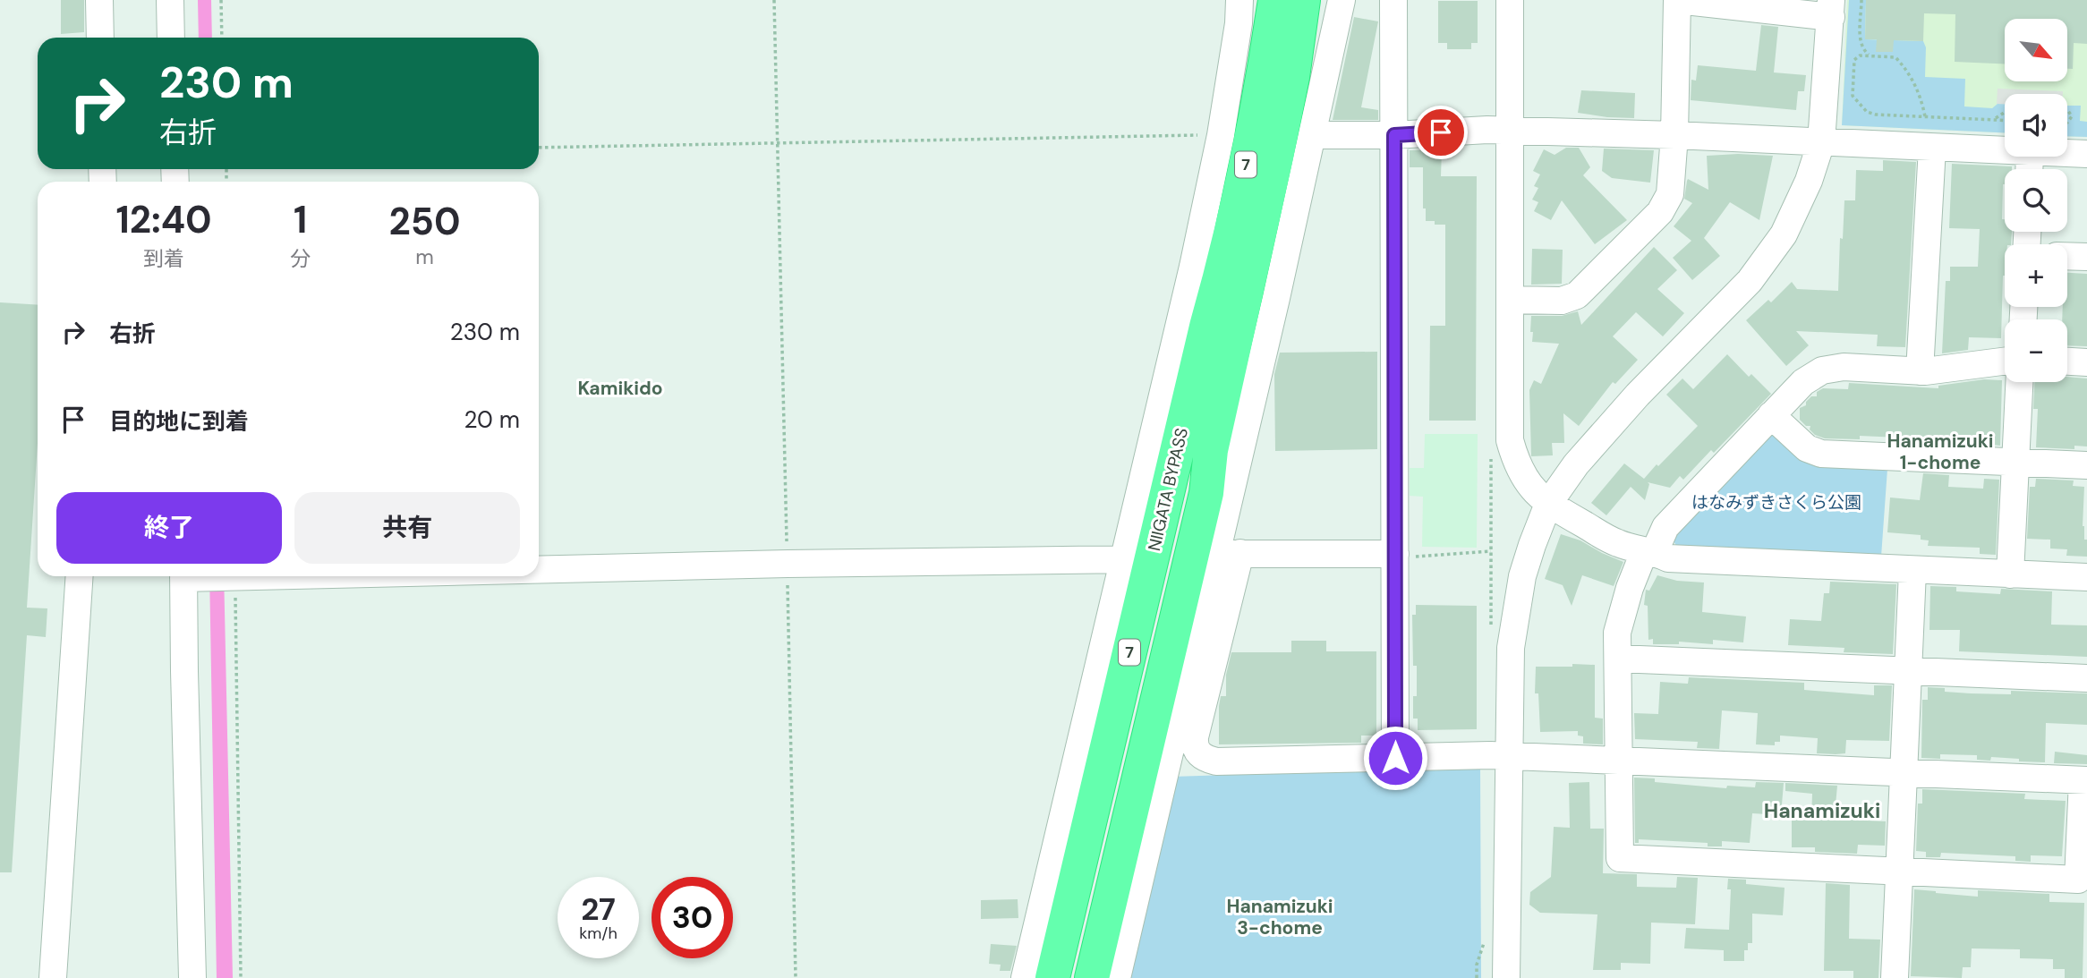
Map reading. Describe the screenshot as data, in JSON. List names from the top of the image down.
{
  "streets": {
    "highway": ["7", "NIIGATA BYPASS"]
  },
  "districts": [
    "Kamikido",
    "Hanamizuki 1-chome",
    "Hanamizuki",
    "Hanamizuki 3-chome"
  ],
  "parks": ["はなみずきさくら公園"],
  "north": "bottom right",
  "page": {
    "map_buttons": ["+", "−"],
    "turn": ["230 m", "右折"],
    "eta": [
      "12:40",
      "到着",
      "1",
      "分",
      "250",
      "m"
    ],
    "list": [
      {
        "name": "右折",
        "value": "230 m"
      },
      {
        "name": "目的地に到着",
        "value": "20 m"
      }
    ],
    "buttons": ["終了", "共有"],
    "speed": "27 km/h",
    "limit": "30"
  }
}
